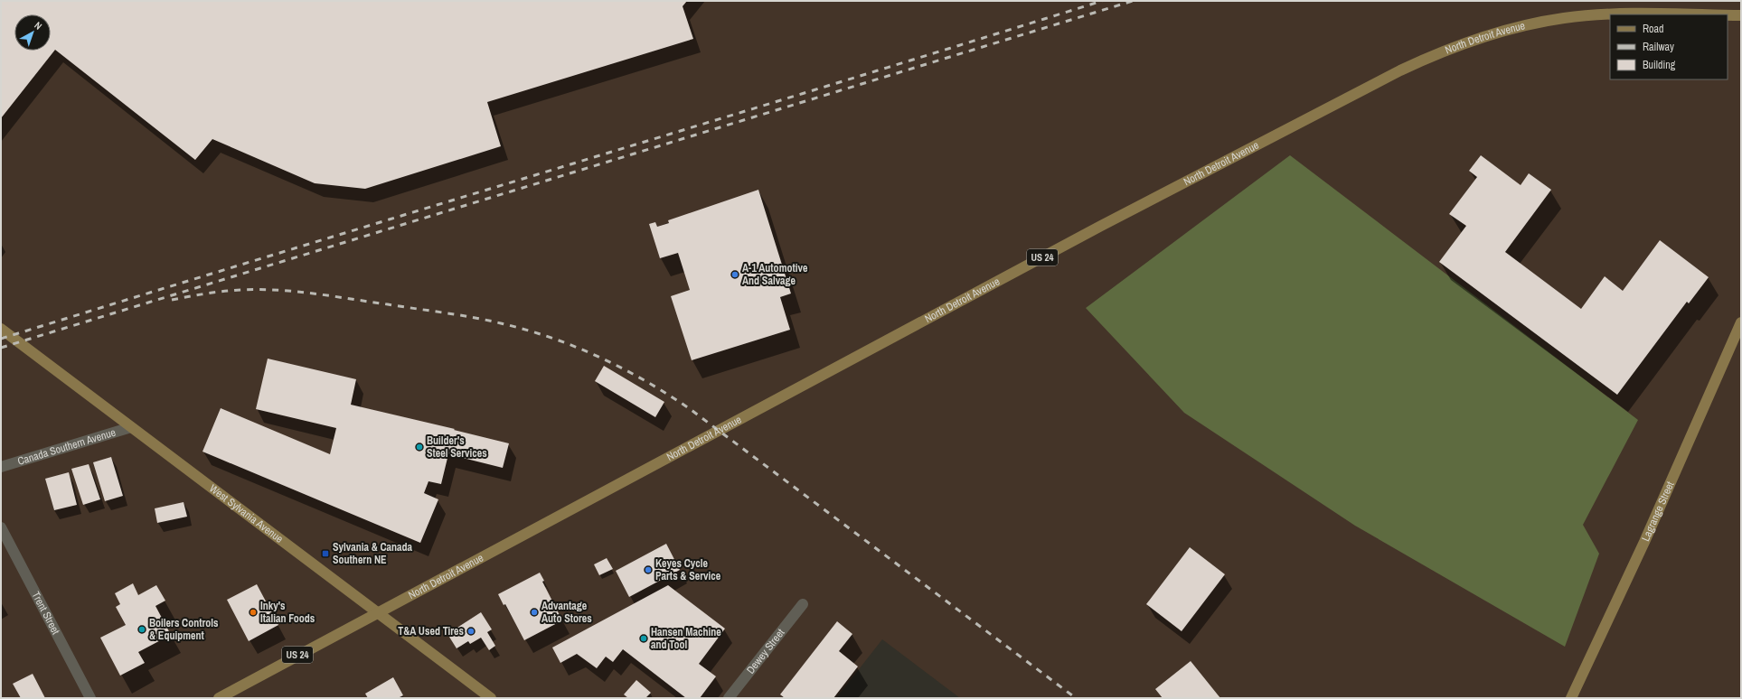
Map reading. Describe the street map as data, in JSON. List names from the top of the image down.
{
  "streets": {
    "main road": [
      "North Detroit Avenue",
      "US 24",
      "Lagrange Street",
      "West Sylvania Avenue"
    ],
    "street": ["Canada Southern Avenue", "Trent Street", "Dewey Street"]
  },
  "crossings": [
    ["North Detroit Avenue", "West Sylvania Avenue"],
    ["Canada Southern Avenue", "West Sylvania Avenue"]
  ],
  "places": {
    "other": [
      "A-1 Automotive And Salvage",
      "Builder's Steel Services",
      "Keyes Cycle Parts & Service",
      "Inky's Italian Foods",
      "Advantage Auto Stores",
      "Boilers Controls & Equipment",
      "T&A Used Tires",
      "Hansen Machine and Tool"
    ],
    "transit": ["Sylvania & Canada Southern NE"]
  },
  "legend": ["Road", "Railway", "Building"],
  "north": "top right"
}
